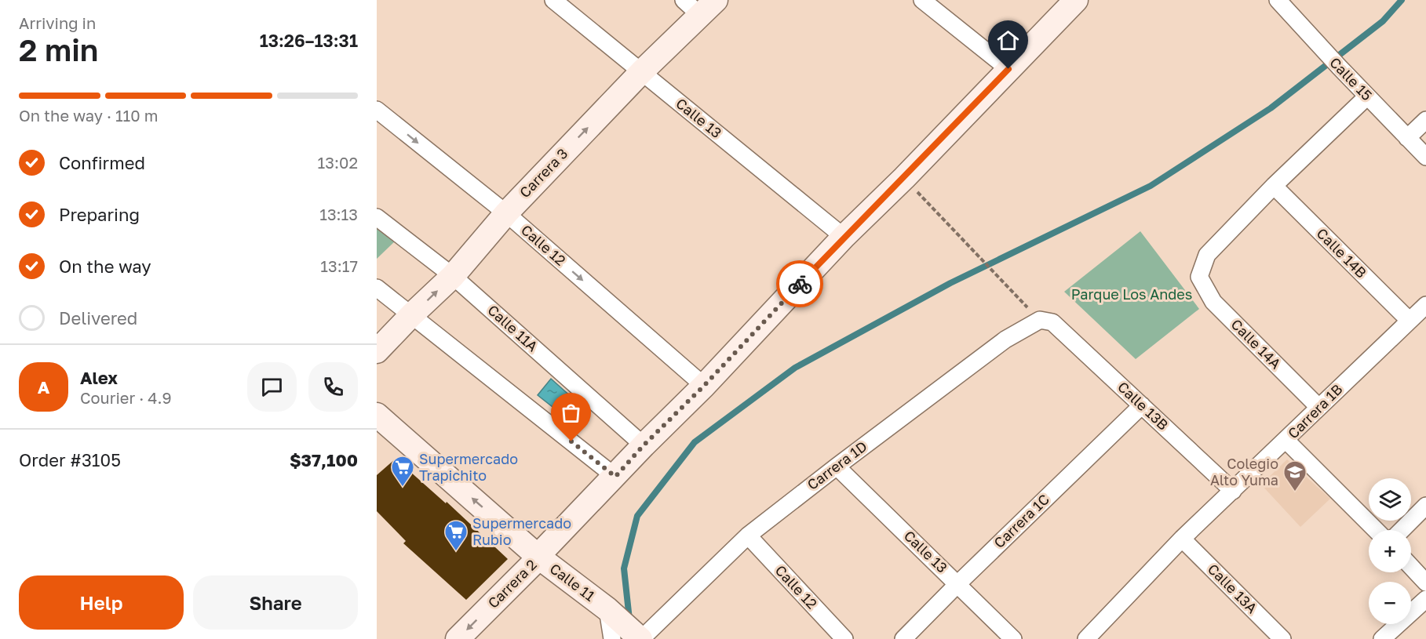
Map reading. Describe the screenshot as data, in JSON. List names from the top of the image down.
{
  "streets": {
    "main road": ["Carrera 3", "Calle 11", "Carrera 2"],
    "street": [
      "Calle 15",
      "Calle 13",
      "Calle 12",
      "Calle 14B",
      "Calle 11A",
      "Calle 14A",
      "Calle 13B",
      "Carrera 1B",
      "Carrera 1D",
      "Carrera 1C",
      "Calle 13A"
    ]
  },
  "crossings": [
    ["Calle 13", "Carrera 3"],
    ["Calle 13", "Carrera 1D"],
    ["Calle 13", "Carrera 1C"],
    ["Calle 13", "Carrera 2"],
    ["Carrera 3", "Calle 12"],
    ["Carrera 3", "Calle 11A"],
    ["Calle 12", "Carrera 1D"],
    ["Calle 12", "Carrera 2"],
    ["Calle 14B", "Calle 14A"],
    ["Calle 14B", "Carrera 1B"],
    ["Calle 11A", "Carrera 2"],
    ["Calle 14A", "Carrera 1B"],
    ["Calle 13B", "Carrera 1B"],
    ["Calle 13B", "Carrera 1D"],
    ["Calle 13B", "Carrera 1C"],
    ["Carrera 1B", "Calle 13A"],
    ["Carrera 1D", "Calle 11"],
    ["Calle 11", "Carrera 2"]
  ],
  "one_way": ["Carrera 3", "Calle 11"],
  "parks": ["Parque Los Andes"],
  "places": {
    "supermarket": ["Supermercado Trapichito", "Supermercado Rubio"],
    "school or university": ["Colegio Alto Yuma"]
  },
  "page": {
    "heading": ["2 min", "Arriving in", "13:26–13:31"],
    "panel": [
      "Alex",
      "Courier · 4.9",
      "Order #3105",
      "$37,100"
    ],
    "bar": "On the way · 110 m",
    "list": [
      ["Confirmed", "13:02"],
      ["Preparing", "13:13"],
      ["On the way", "13:17"],
      "Delivered"
    ],
    "round": "A",
    "map_buttons": ["+", "−"],
    "buttons": ["Help", "Share"]
  }
}
